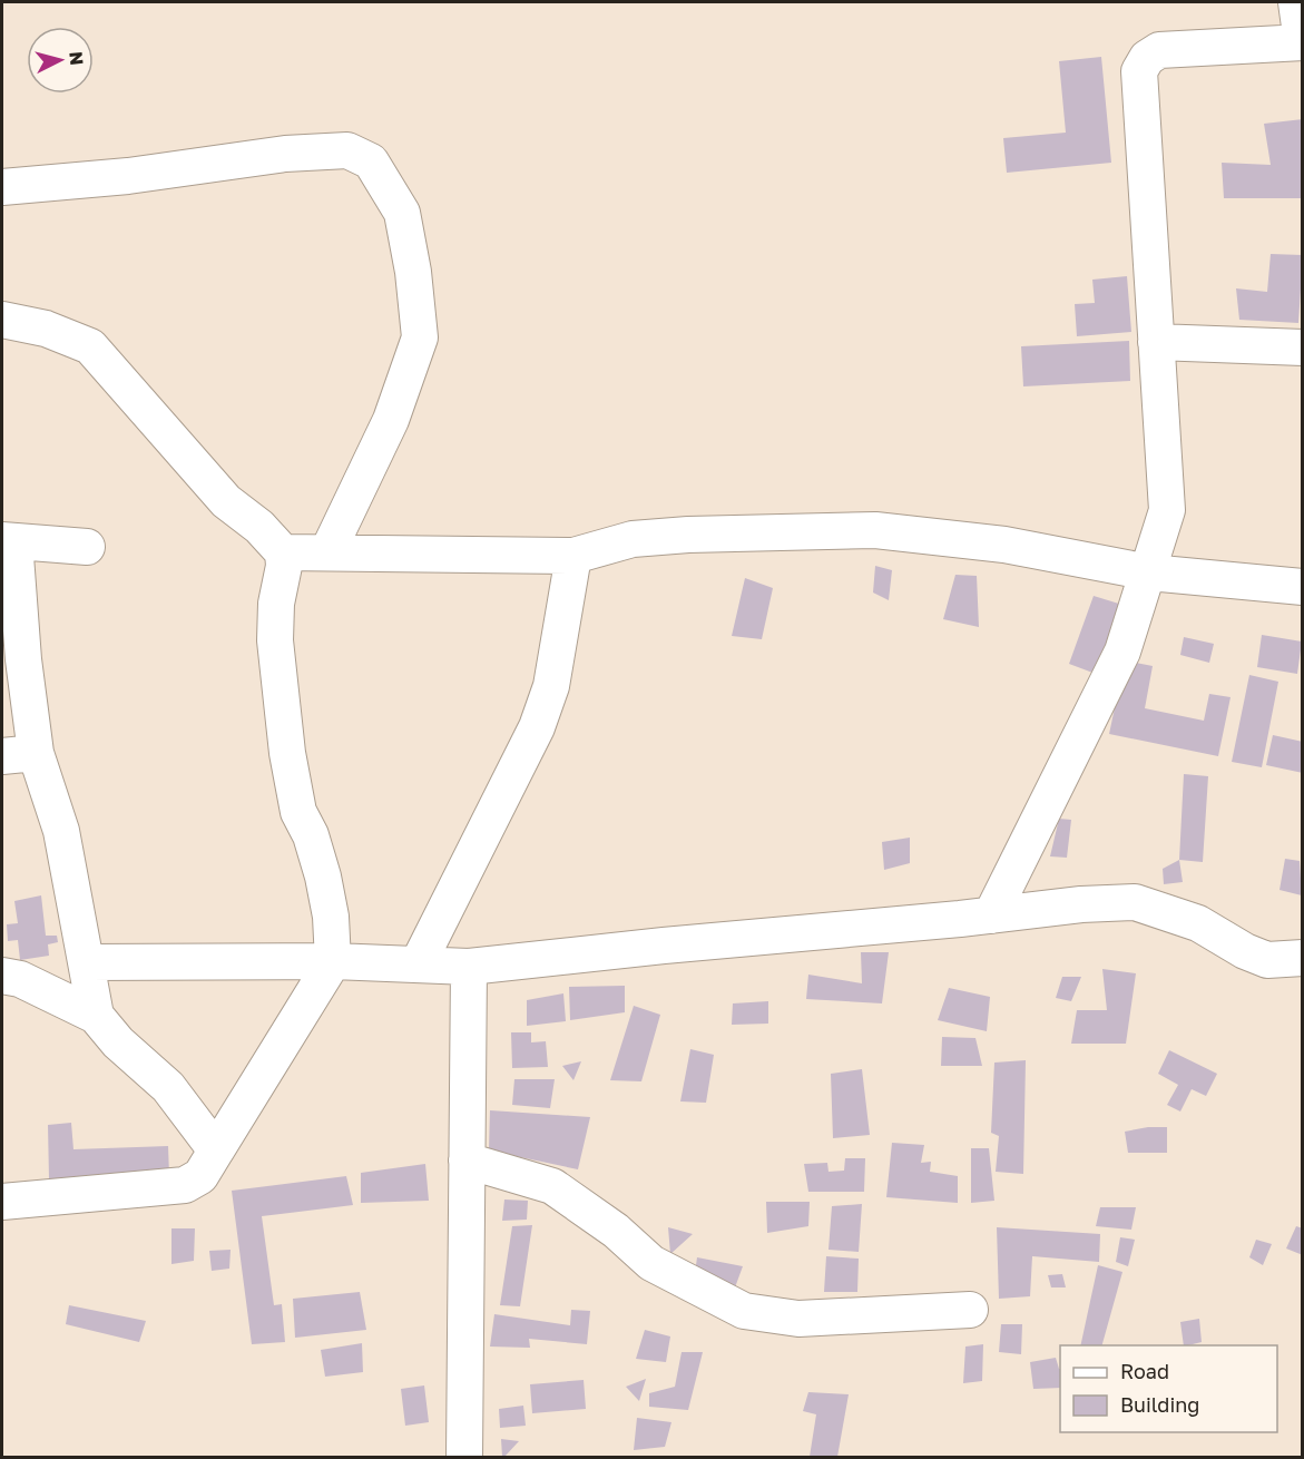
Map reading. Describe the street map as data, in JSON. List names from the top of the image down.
{
  "legend": ["Road", "Building"],
  "north": "right"
}
